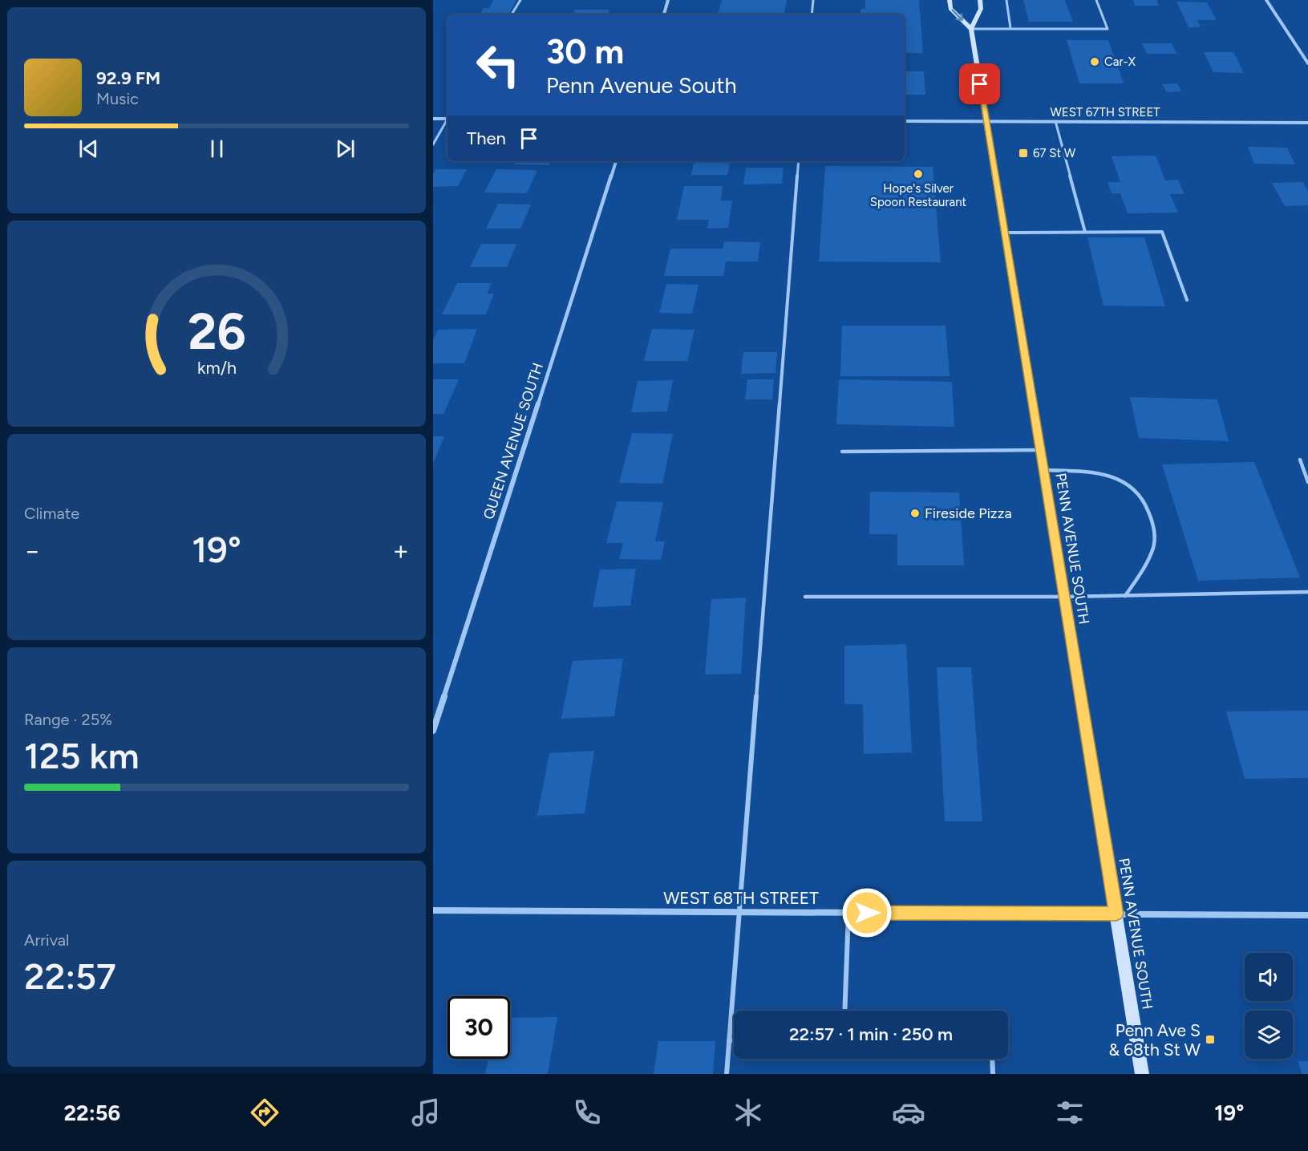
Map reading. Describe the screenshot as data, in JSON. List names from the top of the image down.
{
  "streets": {
    "main road": ["PENN AVENUE SOUTH"],
    "street": ["WEST 67TH STREET", "QUEEN AVENUE SOUTH", "WEST 68TH STREET"]
  },
  "crossings": [
    ["WEST 67TH STREET", "PENN AVENUE SOUTH"],
    ["PENN AVENUE SOUTH", "WEST 68TH STREET"]
  ],
  "places": {
    "other": ["Car-X", "Hope's Silver Spoon Restaurant", "Fireside Pizza"],
    "transit": ["67 St W", "Penn Ave S & 68th St W"]
  },
  "page": {
    "turn": ["30 m", "Penn Avenue South"],
    "song": ["92.9 FM", "Music"],
    "then": "Then",
    "tile": [
      "Climate",
      ["Range · 25%", "125 km"],
      ["Arrival", "22:57"]
    ],
    "heat": ["−", "19°", "+"],
    "limit": "30",
    "trip": "22:57 · 1 min · 250 m",
    "tabs": ["22:56", "19°"],
    "gauge": ["26", "km/h"]
  }
}
